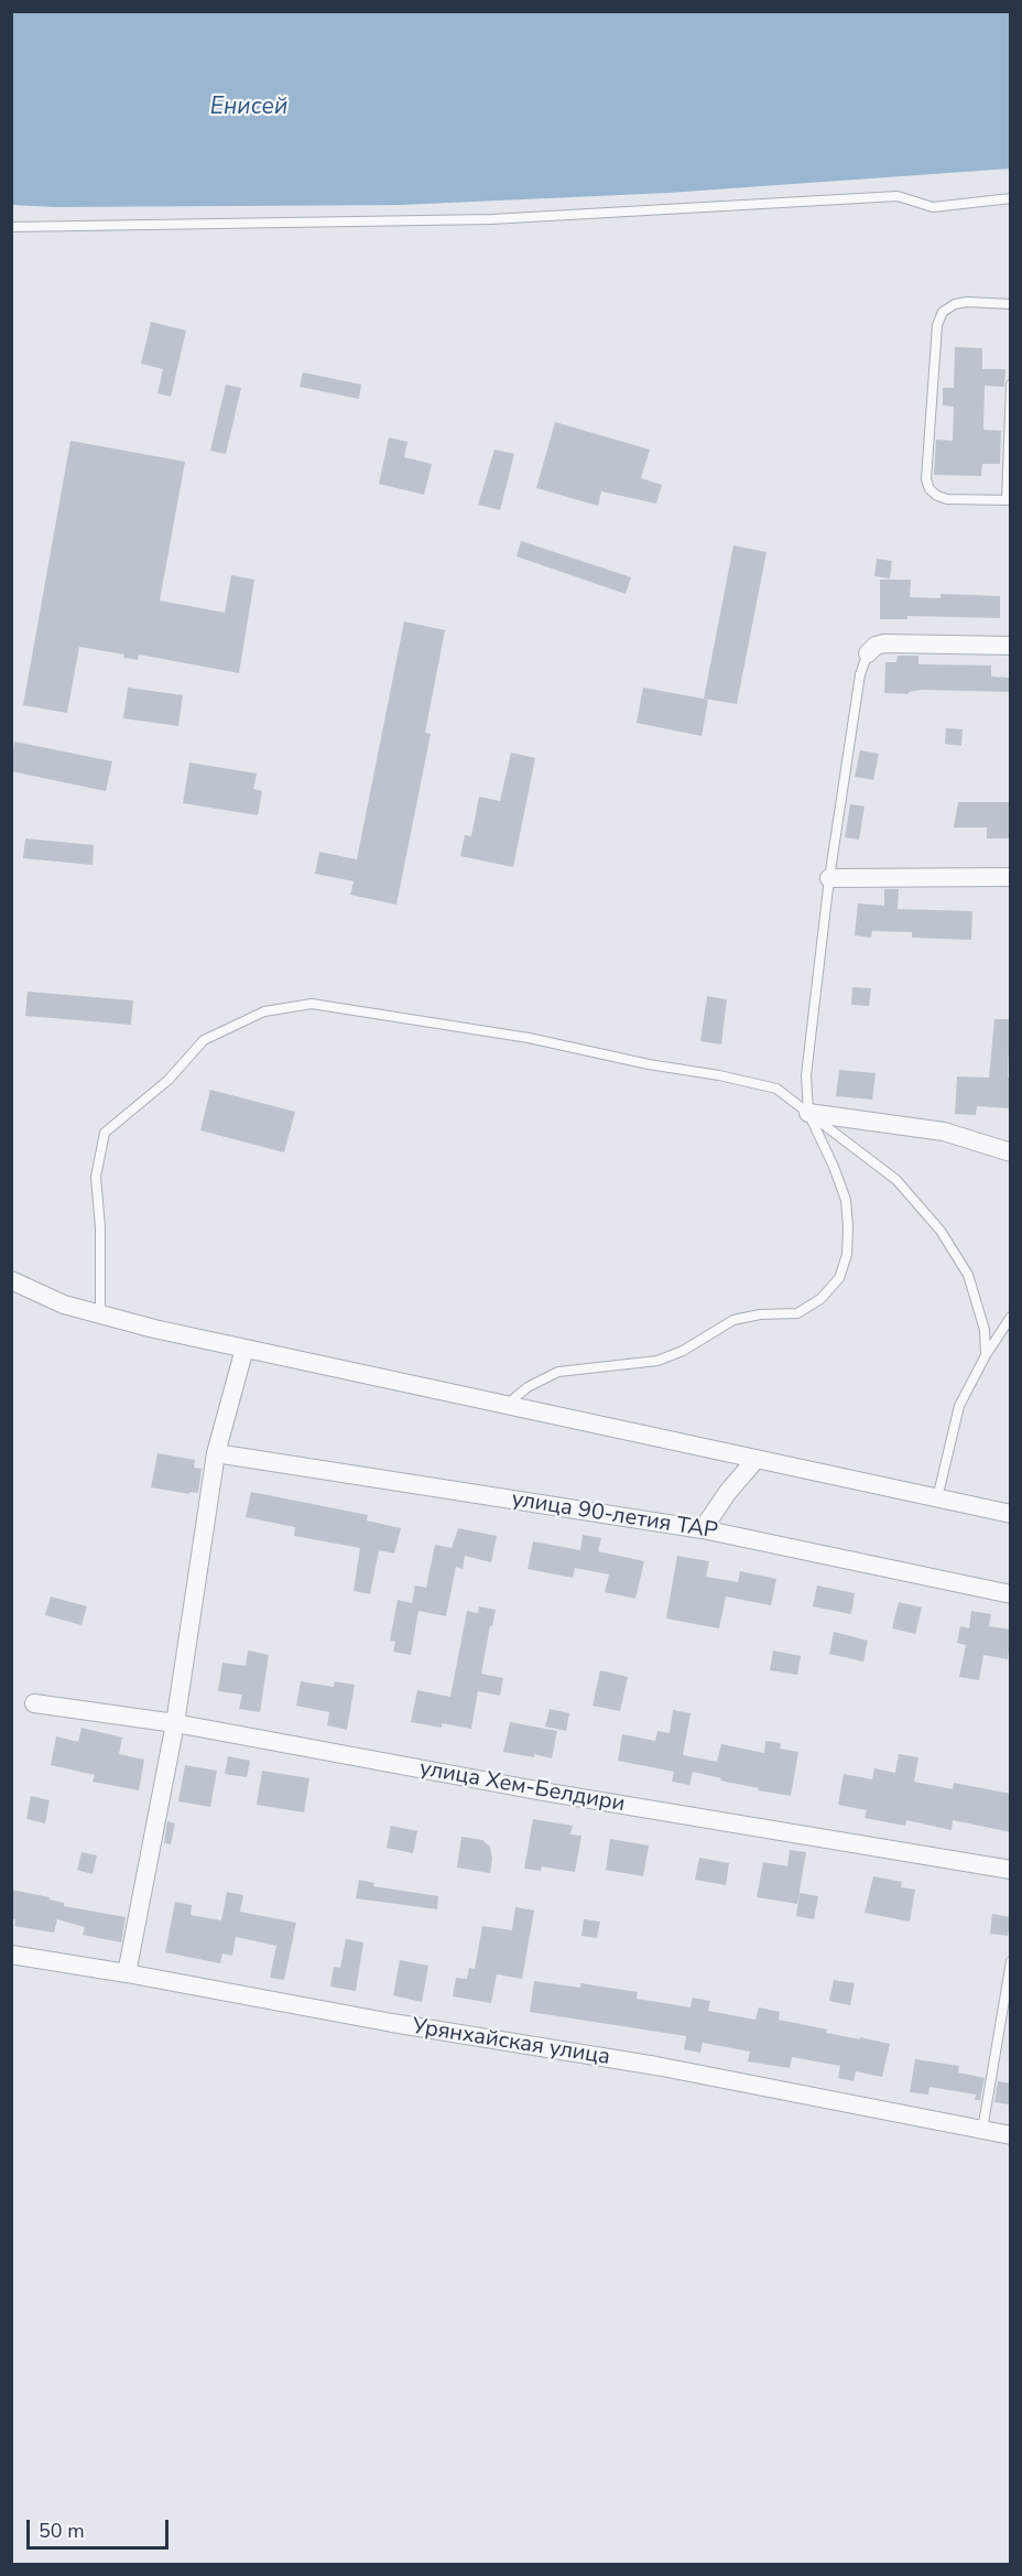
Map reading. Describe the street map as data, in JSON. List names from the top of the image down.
{
  "streets": {
    "street": ["улица 90-летия ТАР", "улица Хем-Белдири", "Урянхайская улица"]
  },
  "water": ["Енисей"],
  "scale_bar": "50 m"
}
